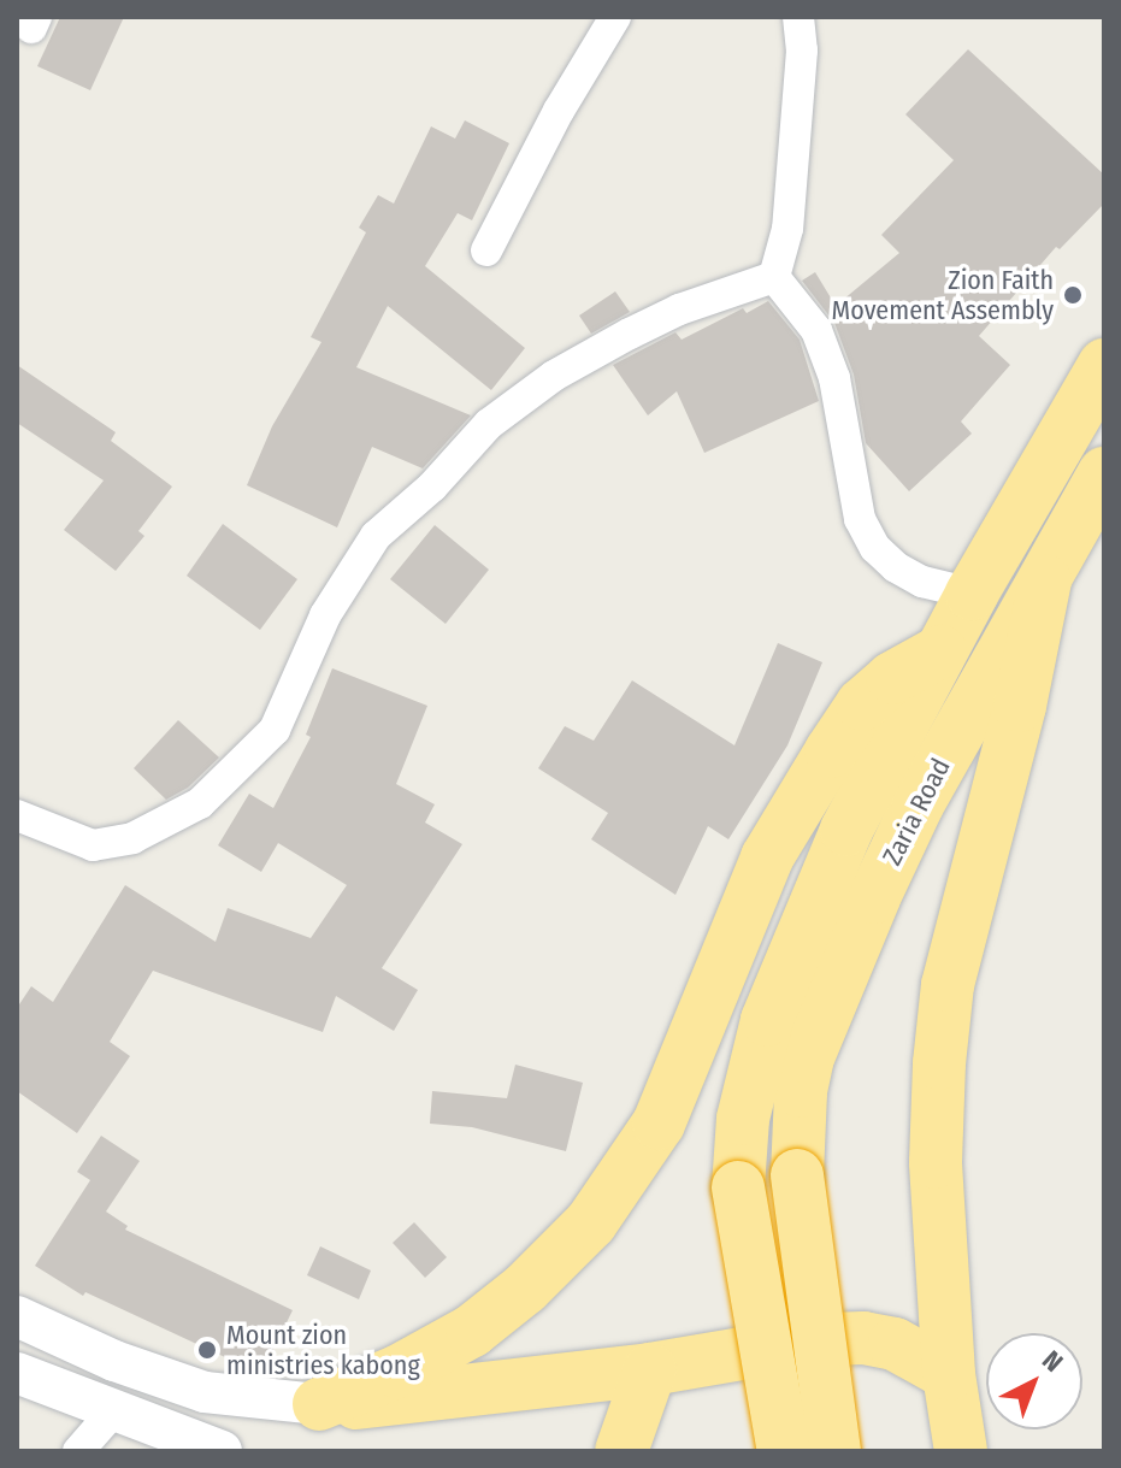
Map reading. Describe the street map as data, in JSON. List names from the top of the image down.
{
  "streets": {
    "highway": ["Zaria Road"]
  },
  "places": ["Zion Faith Movement Assembly", "Mount zion ministries kabong"],
  "north": "top right"
}
